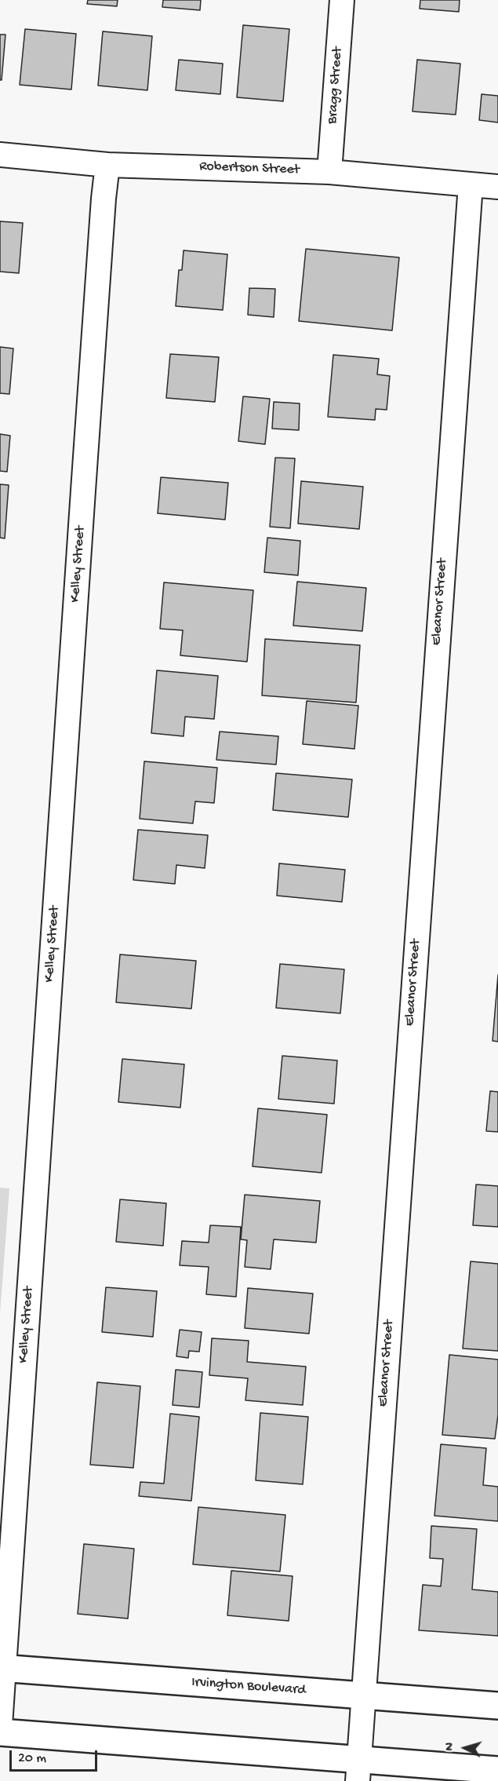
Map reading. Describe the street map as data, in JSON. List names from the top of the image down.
{
  "streets": {
    "main road": ["Irvington Boulevard"],
    "street": [
      "Bragg Street",
      "Robertson Street",
      "Kelley Street",
      "Eleanor Street"
    ]
  },
  "crossings": [
    ["Bragg Street", "Robertson Street"],
    ["Robertson Street", "Kelley Street"],
    ["Robertson Street", "Eleanor Street"],
    ["Kelley Street", "Irvington Boulevard"],
    ["Eleanor Street", "Irvington Boulevard"]
  ],
  "scale_bar": "20 m",
  "north": "left"
}
